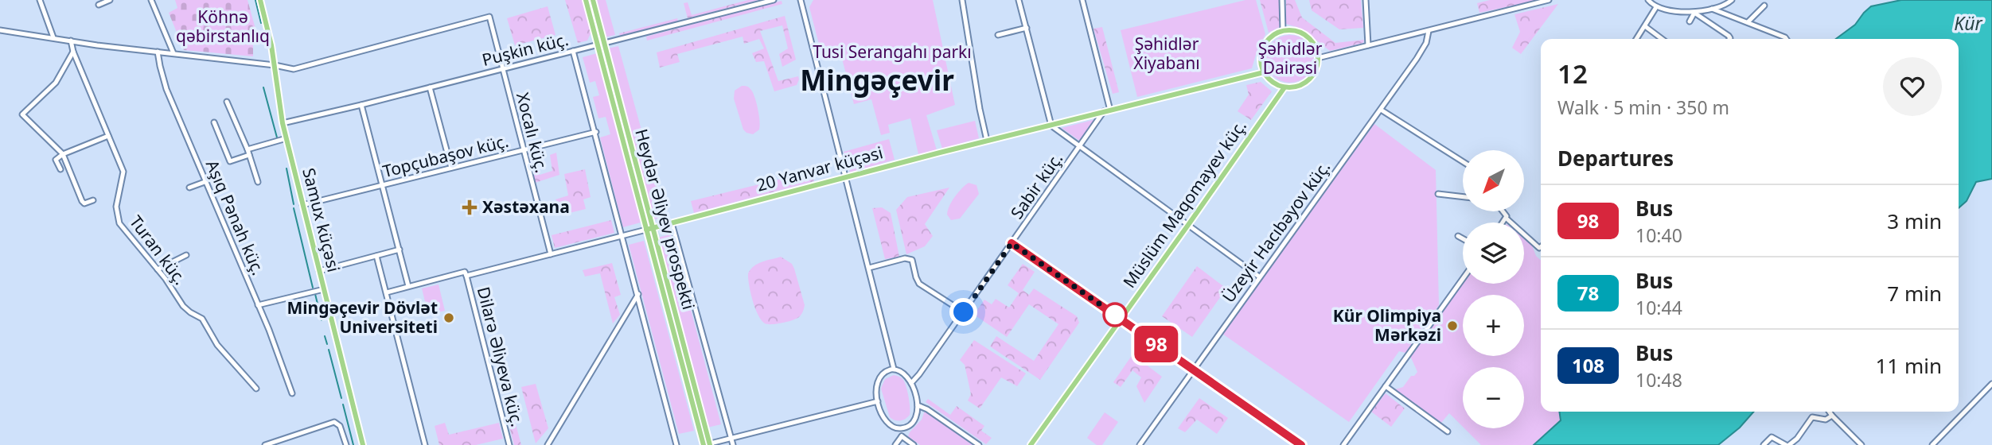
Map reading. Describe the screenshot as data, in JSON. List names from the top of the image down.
{
  "streets": {
    "main road": [
      "20 Yanvar küçəsi",
      "Müslüm Maqomayev küç.",
      "Heydər Əliyev prospekti",
      "Samux küçəsi"
    ],
    "street": [
      "Puşkin küç.",
      "Xocalı küç.",
      "Topçubaşov küç.",
      "Sabir küç.",
      "Aşıq Pənah küç.",
      "Üzeyir Hacıbəyov küç.",
      "Turan küç.",
      "Dilarə Əliyeva küç."
    ]
  },
  "crossings": [
    ["Puşkin küç.", "Xocalı küç."],
    ["Puşkin küç.", "Heydər Əliyev prospekti"],
    ["Puşkin küç.", "Samux küçəsi"],
    ["Xocalı küç.", "Topçubaşov küç."],
    ["Xocalı küç.", "20 Yanvar küçəsi"],
    ["Xocalı küç.", "Samux küçəsi"],
    ["Topçubaşov küç.", "Samux küçəsi"],
    ["20 Yanvar küçəsi", "Sabir küç."],
    ["20 Yanvar küçəsi", "Müslüm Maqomayev küç."],
    ["20 Yanvar küçəsi", "Heydər Əliyev prospekti"],
    ["20 Yanvar küçəsi", "Dilarə Əliyeva küç."]
  ],
  "districts": ["Mingəçevir"],
  "water": ["Kür"],
  "parks": [
    "Köhnə qəbirstanlıq",
    "Şəhidlər Xiyabanı",
    "Şəhidlər Dairəsi",
    "Tusi Serangahı parkı"
  ],
  "places": {
    "health": ["Xəstəxana"],
    "other": ["Mingəçevir Dövlət Universiteti", "Kür Olimpiya Mərkəzi"]
  },
  "lines": ["bus line 98"],
  "north": "bottom left",
  "page": {
    "on_map": "98",
    "heading": [
      ["12", "Walk · 5 min · 350 m"],
      "Departures"
    ],
    "map_buttons": ["+", "−"],
    "list": [
      {
        "mark": "98",
        "name": "Bus",
        "note": "10:40",
        "value": "3 min"
      },
      {
        "mark": "78",
        "name": "Bus",
        "note": "10:44",
        "value": "7 min"
      },
      {
        "mark": "108",
        "name": "Bus",
        "note": "10:48",
        "value": "11 min"
      }
    ]
  }
}
